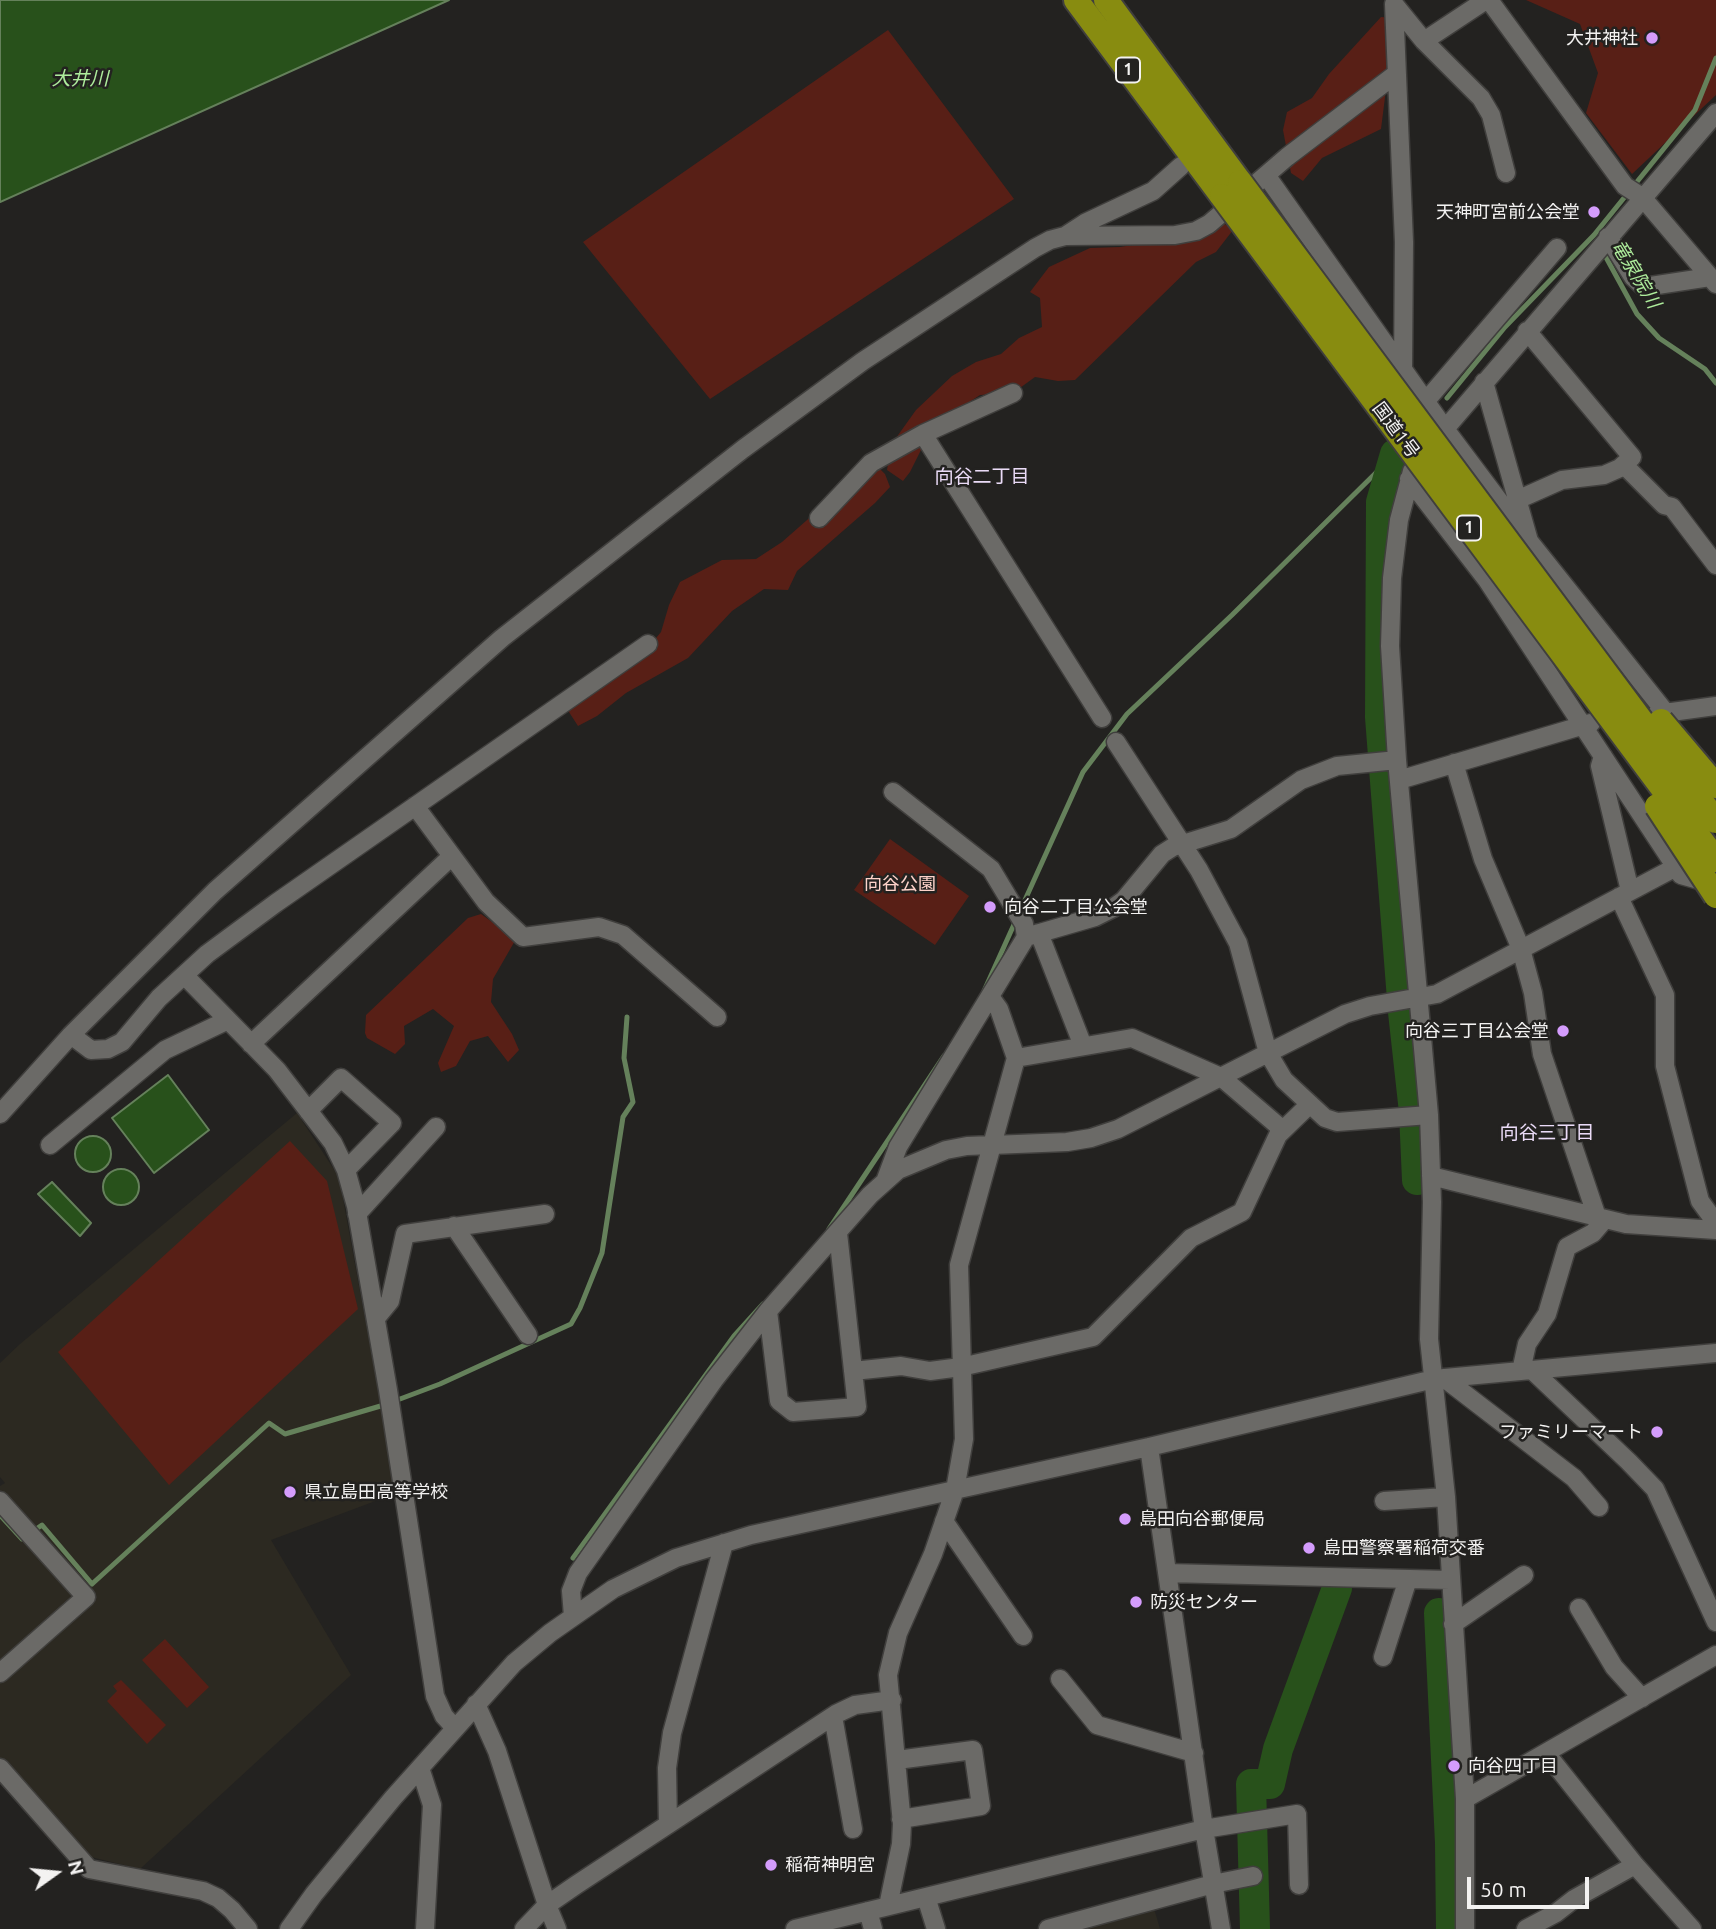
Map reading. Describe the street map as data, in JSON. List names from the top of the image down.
{
  "streets": {
    "highway": ["1", "国道1号"]
  },
  "districts": ["向谷二丁目", "向谷三丁目"],
  "water": ["大井川", "竜泉院川"],
  "parks": ["向谷公園"],
  "places": [
    "大井神社",
    "天神町宮前公会堂",
    "向谷二丁目公会堂",
    "向谷三丁目公会堂",
    "ファミリーマート",
    "県立島田高等学校",
    "島田向谷郵便局",
    "島田警察署稲荷交番",
    "防災センター",
    "向谷四丁目",
    "稲荷神明宮"
  ],
  "scale_bar": "50 m",
  "north": "right"
}
